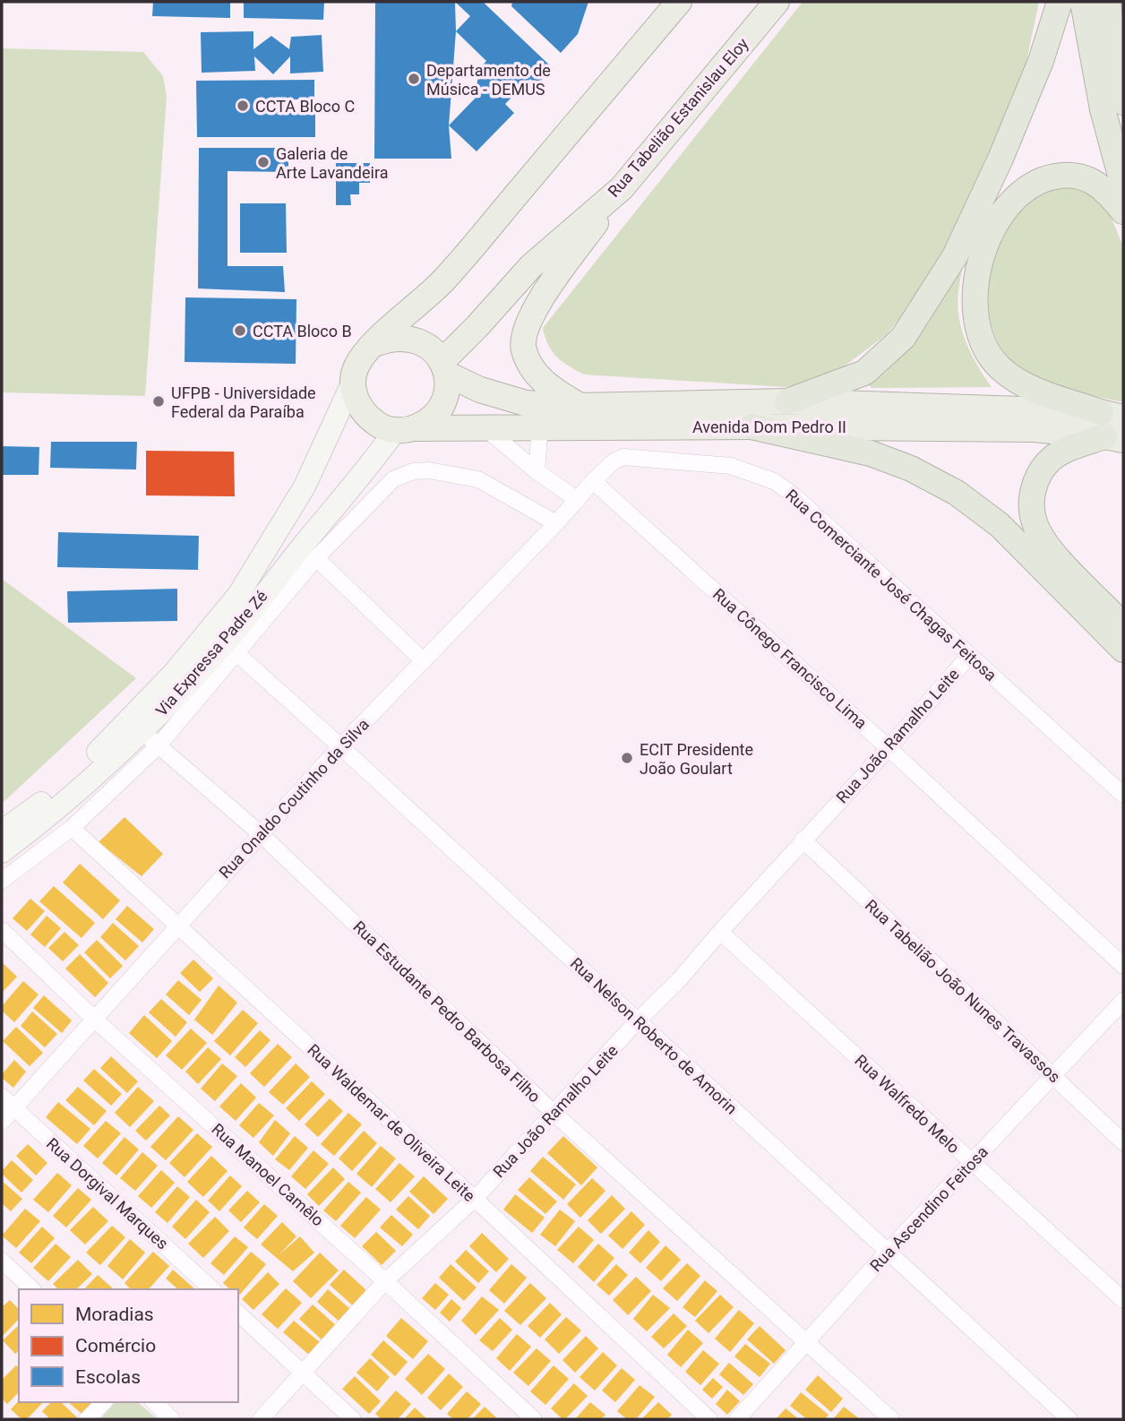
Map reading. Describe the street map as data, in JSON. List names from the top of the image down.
{
  "streets": {
    "main road": ["Rua Tabelião Estanislau Eloy", "Avenida Dom Pedro II", "Via Expressa Padre Zé"],
    "street": [
      "Rua Comerciante José Chagas Feitosa",
      "Rua Cônego Francisco Lima",
      "Rua João Ramalho Leite",
      "Rua Onaldo Coutinho da Silva",
      "Rua Tabelião João Nunes Travassos",
      "Rua Estudante Pedro Barbosa Filho",
      "Rua Nelson Roberto de Amorin",
      "Rua Walfredo Melo",
      "Rua Waldemar de Oliveira Leite",
      "Rua Manoel Camêlo",
      "Rua Dorgival Marques",
      "Rua Ascendino Feitosa"
    ]
  },
  "crossings": [
    ["Rua Tabelião Estanislau Eloy", "Avenida Dom Pedro II"],
    ["Rua Tabelião Estanislau Eloy", "Via Expressa Padre Zé"],
    ["Avenida Dom Pedro II", "Via Expressa Padre Zé"],
    ["Rua Comerciante José Chagas Feitosa", "Rua Cônego Francisco Lima"],
    ["Rua Comerciante José Chagas Feitosa", "Rua João Ramalho Leite"],
    ["Rua Comerciante José Chagas Feitosa", "Rua Onaldo Coutinho da Silva"],
    ["Via Expressa Padre Zé", "Rua Estudante Pedro Barbosa Filho"],
    ["Rua Cônego Francisco Lima", "Rua João Ramalho Leite"],
    ["Rua Cônego Francisco Lima", "Rua Onaldo Coutinho da Silva"],
    ["Rua João Ramalho Leite", "Rua Tabelião João Nunes Travassos"],
    ["Rua João Ramalho Leite", "Rua Estudante Pedro Barbosa Filho"],
    ["Rua João Ramalho Leite", "Rua Nelson Roberto de Amorin"],
    ["Rua João Ramalho Leite", "Rua Walfredo Melo"],
    ["Rua João Ramalho Leite", "Rua Waldemar de Oliveira Leite"],
    ["Rua João Ramalho Leite", "Rua Manoel Camêlo"],
    ["Rua Onaldo Coutinho da Silva", "Rua Estudante Pedro Barbosa Filho"],
    ["Rua Onaldo Coutinho da Silva", "Rua Nelson Roberto de Amorin"],
    ["Rua Onaldo Coutinho da Silva", "Rua Waldemar de Oliveira Leite"],
    ["Rua Onaldo Coutinho da Silva", "Rua Manoel Camêlo"],
    ["Rua Onaldo Coutinho da Silva", "Rua Dorgival Marques"],
    ["Rua Tabelião João Nunes Travassos", "Rua Ascendino Feitosa"],
    ["Rua Estudante Pedro Barbosa Filho", "Rua Ascendino Feitosa"],
    ["Rua Nelson Roberto de Amorin", "Rua Ascendino Feitosa"],
    ["Rua Walfredo Melo", "Rua Ascendino Feitosa"]
  ],
  "places": [
    "Departamento de Música - DEMUS",
    "CCTA Bloco C",
    "Galeria de Arte Lavandeira",
    "CCTA Bloco B",
    "UFPB - Universidade Federal da Paraíba",
    "ECIT Presidente João Goulart"
  ],
  "legend": ["Moradias", "Comércio", "Escolas"]
}
